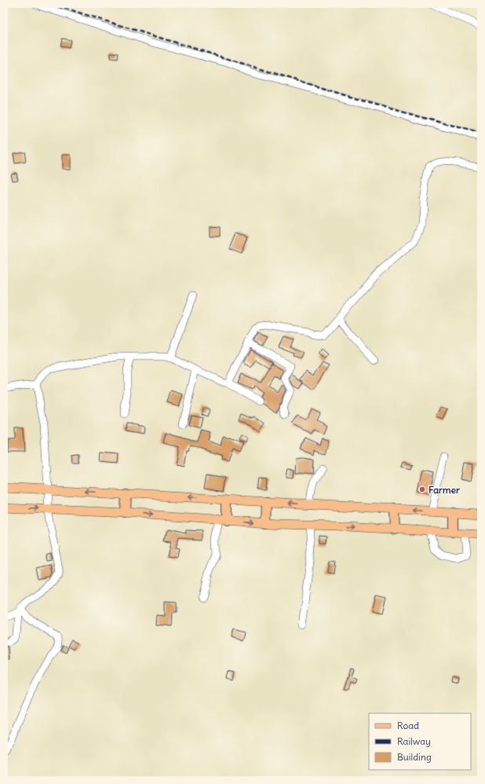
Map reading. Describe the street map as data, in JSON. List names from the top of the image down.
{
  "places": ["Farmer"],
  "legend": ["Road", "Railway", "Building"]
}
